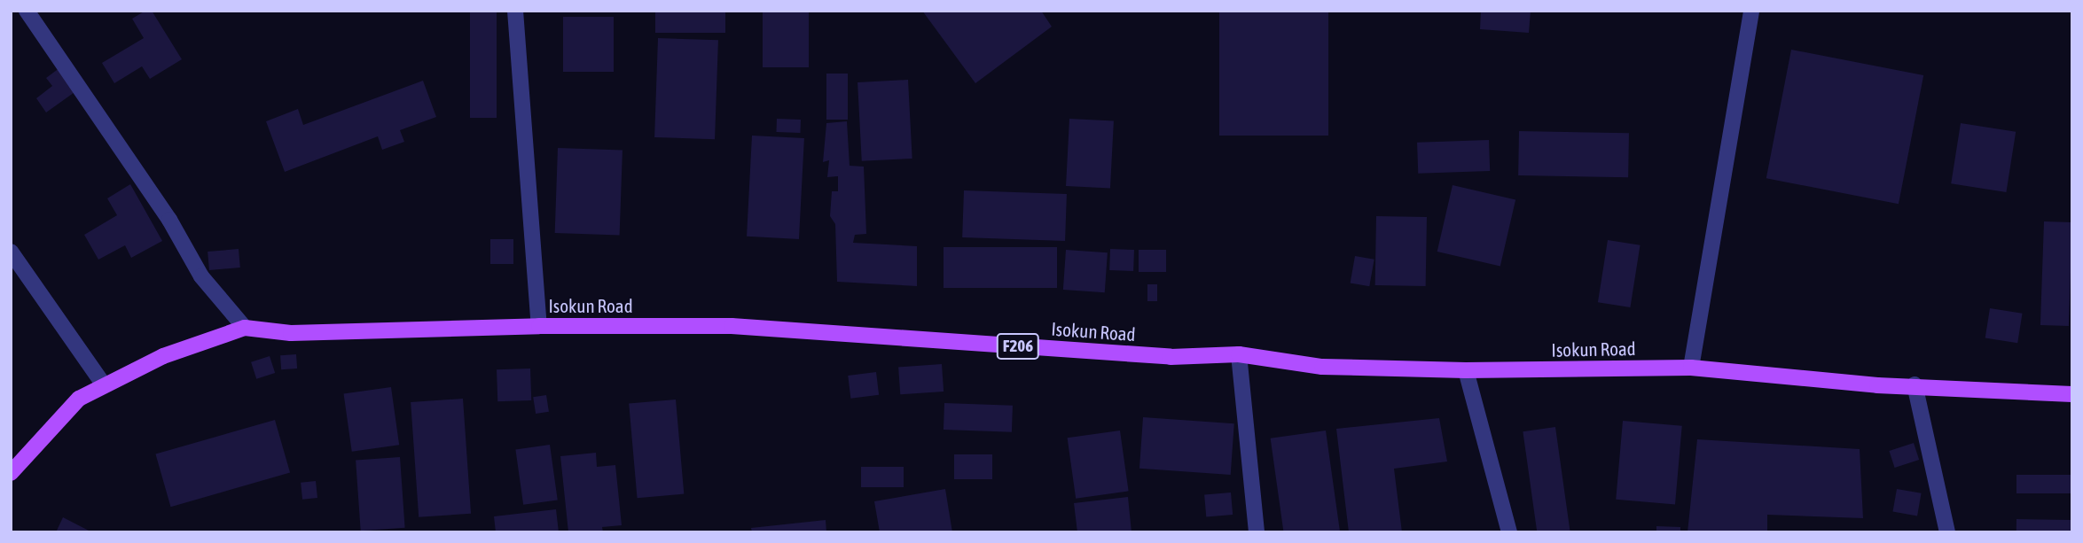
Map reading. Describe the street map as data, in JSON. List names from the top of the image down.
{
  "streets": {
    "main road": ["Isokun Road", "F206"]
  }
}
